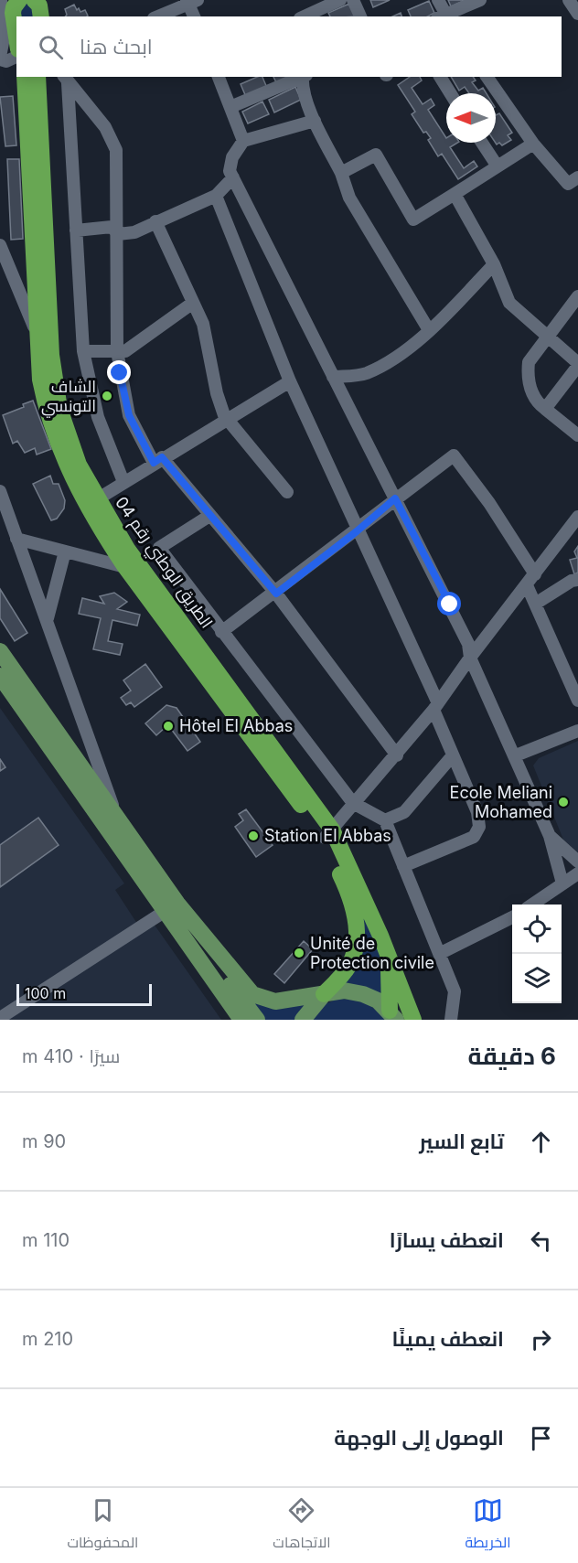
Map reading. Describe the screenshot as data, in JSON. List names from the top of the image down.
{
  "streets": {
    "highway": ["الطريق الوطني رقم 04"]
  },
  "places": [
    "الشاف التونسي",
    "Hôtel El Abbas",
    "Ecole Meliani Mohamed",
    "Station El Abbas",
    "Unité de Protection civile"
  ],
  "scale_bar": "100 m",
  "north": "left",
  "page": {
    "search": "ابحث هنا",
    "scale": "100 m",
    "heading": ["6 دقيقة", "سيرًا · 410 m"],
    "list": [
      ["تابع السير", "90 m"],
      ["انعطف يسارًا", "110 m"],
      ["انعطف يمينًا", "210 m"],
      "الوصول إلى الوجهة"
    ],
    "nav": ["الخريطة", "الاتجاهات", "المحفوظات"]
  }
}
